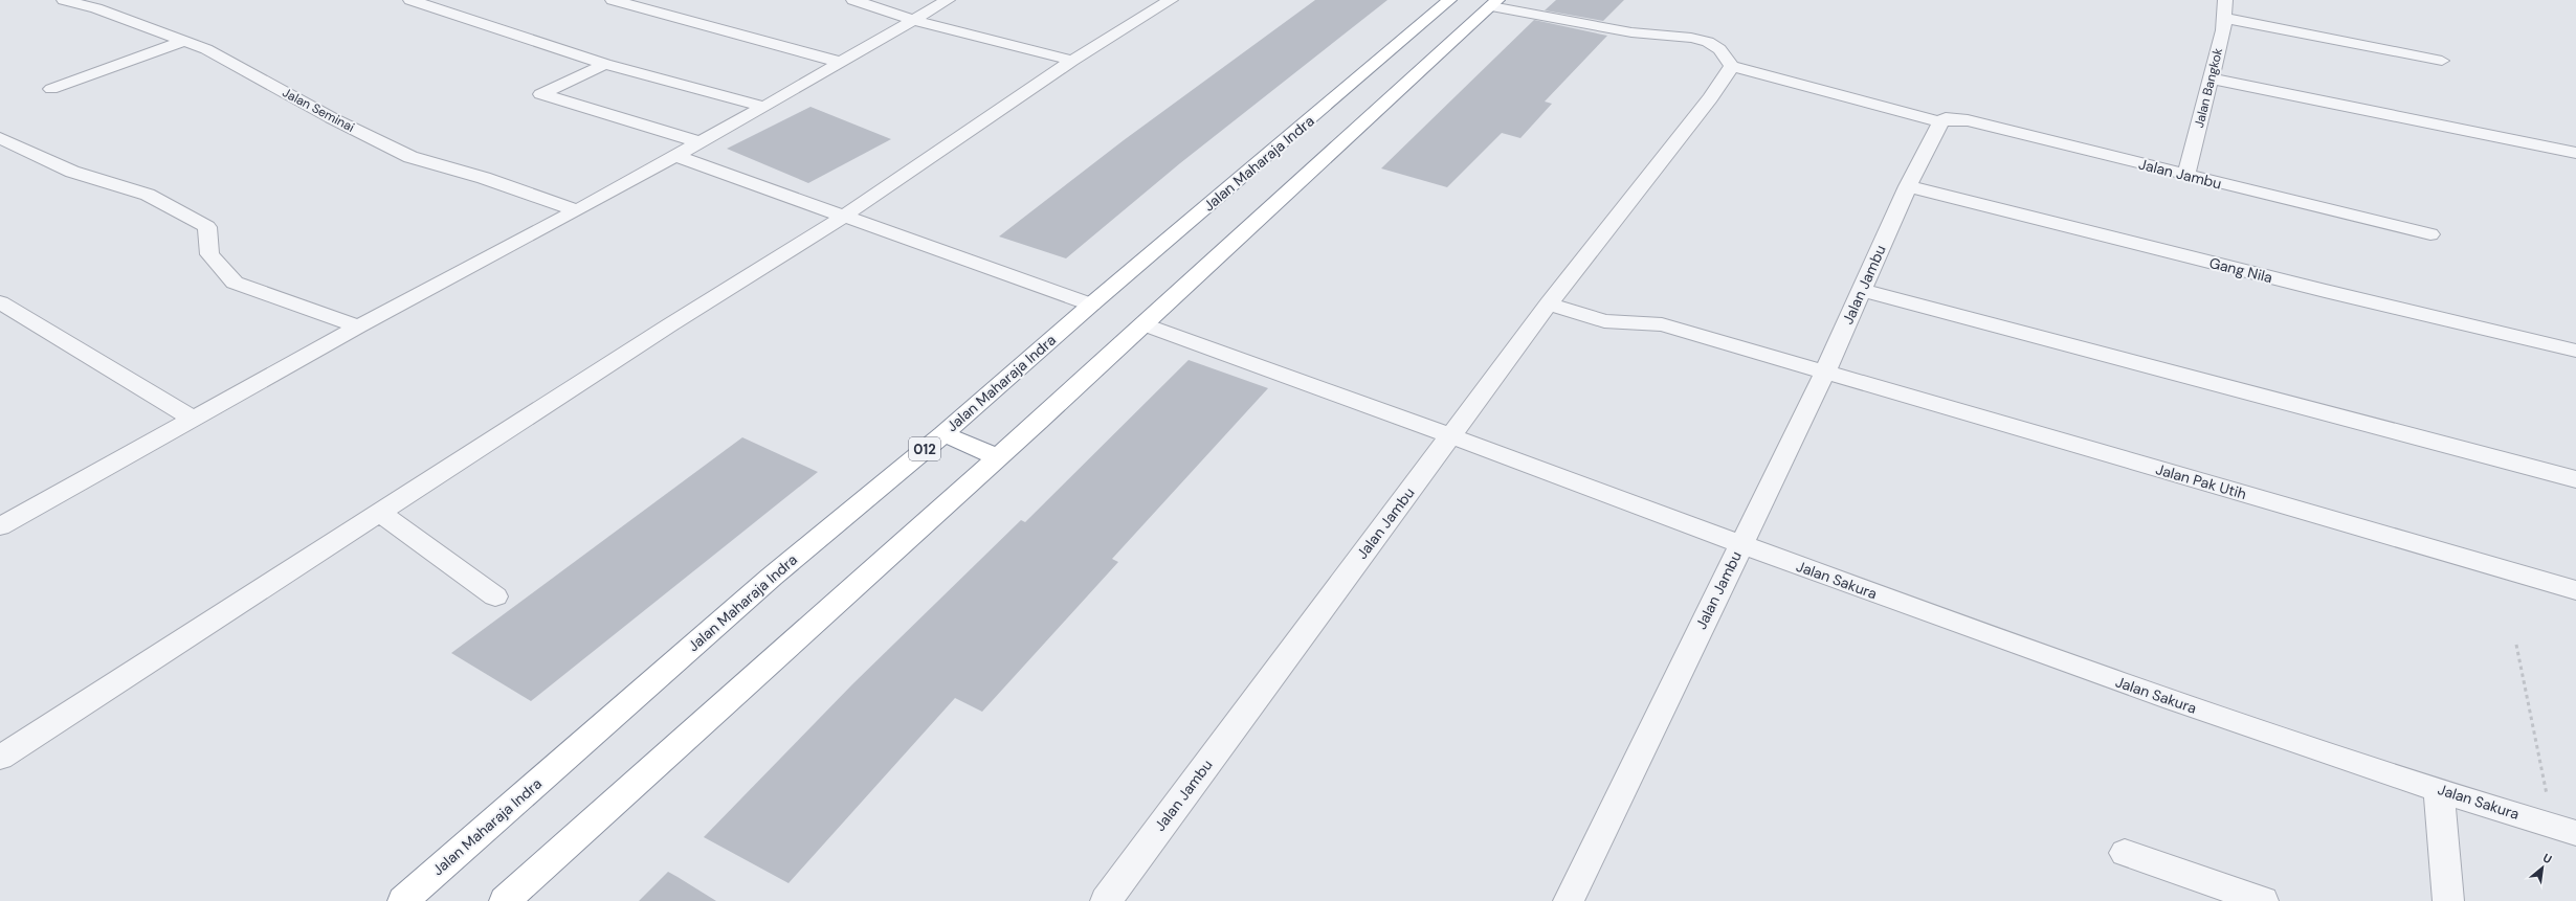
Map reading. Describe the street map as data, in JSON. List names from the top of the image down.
{
  "streets": {
    "highway": ["Jalan Maharaja Indra", "012"],
    "street": [
      "Jalan Bangkok",
      "Jalan Seminai",
      "Jalan Jambu",
      "Gang Nila",
      "Jalan Pak Utih",
      "Jalan Sakura"
    ]
  },
  "crossings": [
    ["Jalan Bangkok", "Jalan Jambu"],
    ["Jalan Jambu", "Gang Nila"],
    ["Jalan Jambu", "Jalan Pak Utih"],
    ["Jalan Jambu", "Jalan Sakura"]
  ],
  "north": "top right"
}
